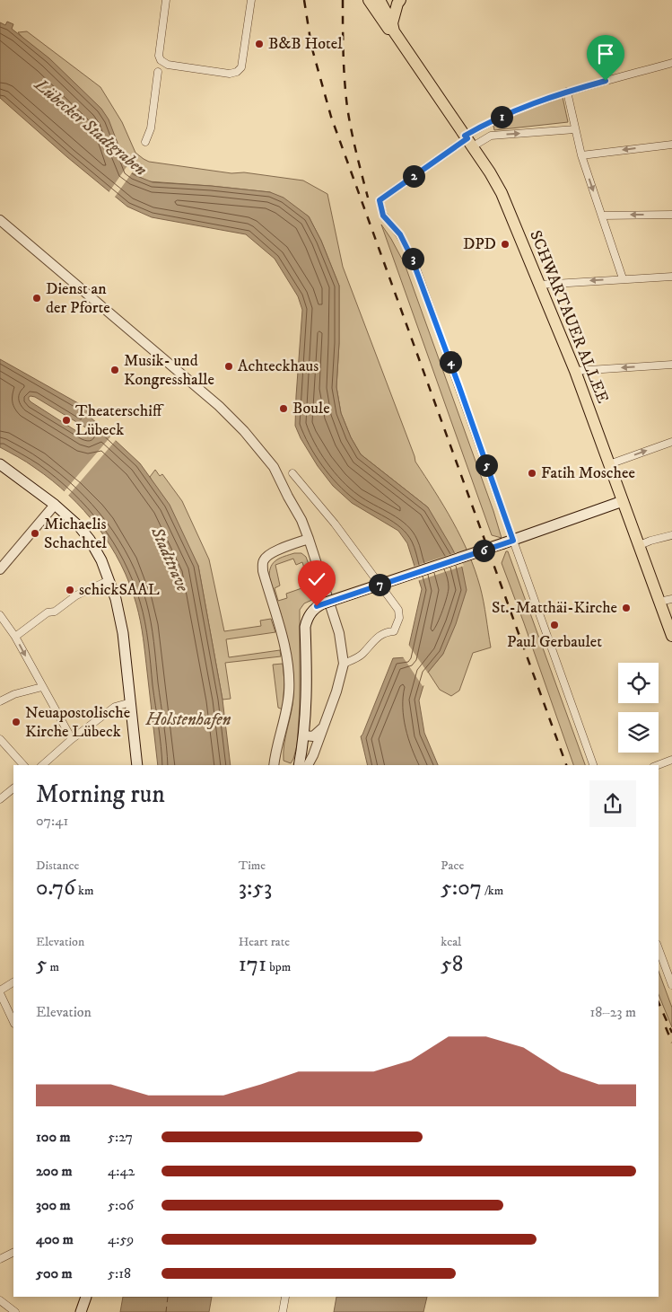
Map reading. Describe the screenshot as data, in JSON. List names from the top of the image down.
{
  "streets": {
    "main road": ["SCHWARTAUER ALLEE"]
  },
  "water": ["Lübecker Stadtgraben", "Stadttrave", "Holstenhafen"],
  "places": [
    "B&B Hotel",
    "DPD",
    "Dienst an der Pforte",
    "Achteckhaus",
    "Musik- und Kongresshalle",
    "Boule",
    "Theaterschiff Lübeck",
    "Fatih Moschee",
    "Michaelis Schachtel",
    "schickSAAL",
    "St.-Matthäi-Kirche",
    "Paul Gerbaulet",
    "Neuapostolische Kirche Lübeck"
  ],
  "page": {
    "pins": [
      "1",
      "2",
      "3",
      "4",
      "5",
      "6",
      "7"
    ],
    "heading": ["Morning run", "07:41"],
    "stats": [
      ["Distance", "0.76 km"],
      ["Time", "3:53"],
      ["Pace", "5:07 /km"],
      ["Elevation", "5 m"],
      ["Heart rate", "171 bpm"],
      ["kcal", "58"]
    ],
    "chart": ["Elevation", "18–23 m"],
    "list": [
      {
        "name": "100 m",
        "note": "5:27"
      },
      {
        "name": "200 m",
        "note": "4:42"
      },
      {
        "name": "300 m",
        "note": "5:06"
      },
      {
        "name": "400 m",
        "note": "4:59"
      },
      {
        "name": "500 m",
        "note": "5:18"
      }
    ]
  }
}
